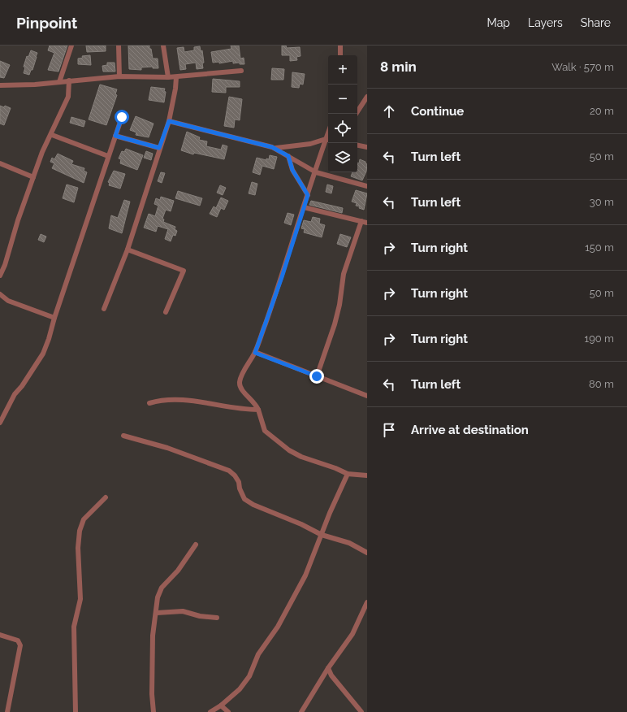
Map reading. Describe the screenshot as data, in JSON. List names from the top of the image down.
{
  "page": {
    "header": "Pinpoint",
    "nav": ["Map", "Layers", "Share"],
    "heading": ["8 min", "Walk · 570 m"],
    "map_buttons": ["+", "−"],
    "list": [
      ["Continue", "20 m"],
      ["Turn left", "50 m"],
      ["Turn left", "30 m"],
      ["Turn right", "150 m"],
      ["Turn right", "50 m"],
      ["Turn right", "190 m"],
      ["Turn left", "80 m"],
      "Arrive at destination"
    ]
  }
}
